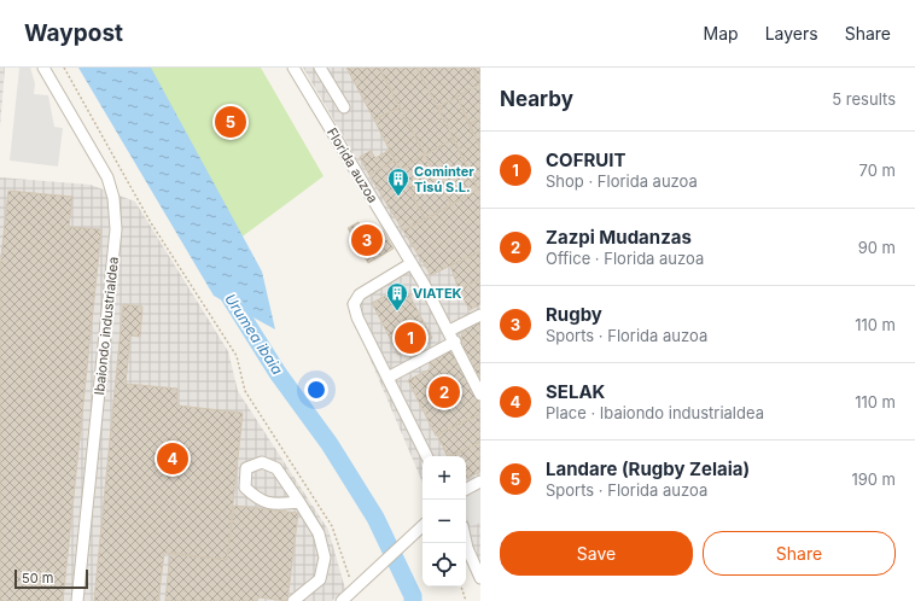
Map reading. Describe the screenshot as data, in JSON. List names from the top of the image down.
{
  "streets": {
    "street": ["Florida auzoa", "Ibaiondo industrialdea"]
  },
  "water": ["Urumea ibaia"],
  "places": {
    "building": ["Cominter Tisú S.L.", "VIATEK"]
  },
  "scale_bar": "50 m",
  "page": {
    "header": "Waypost",
    "nav": ["Map", "Layers", "Share"],
    "heading": ["Nearby", "5 results"],
    "pins": [
      "5",
      "3",
      "1",
      "2",
      "4"
    ],
    "list": [
      {
        "mark": "1",
        "name": "COFRUIT",
        "note": "Shop · Florida auzoa",
        "value": "70 m"
      },
      {
        "mark": "2",
        "name": "Zazpi Mudanzas",
        "note": "Office · Florida auzoa",
        "value": "90 m"
      },
      {
        "mark": "3",
        "name": "Rugby",
        "note": "Sports · Florida auzoa",
        "value": "110 m"
      },
      {
        "mark": "4",
        "name": "SELAK",
        "note": "Place · Ibaiondo industrialdea",
        "value": "110 m"
      },
      {
        "mark": "5",
        "name": "Landare (Rugby Zelaia)",
        "note": "Sports · Florida auzoa",
        "value": "190 m"
      }
    ],
    "map_buttons": ["+", "−"],
    "buttons": ["Save", "Share"],
    "scale": "50 m"
  }
}
